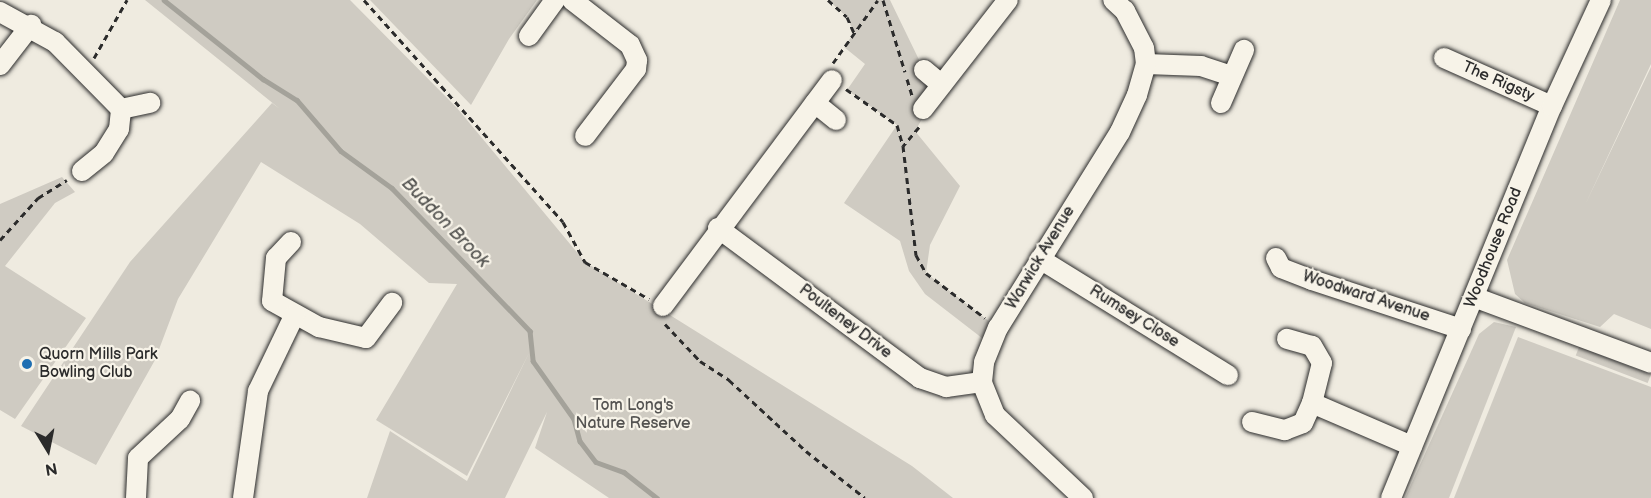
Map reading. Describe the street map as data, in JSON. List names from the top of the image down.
{
  "streets": {
    "street": [
      "The Rigsty",
      "Woodhouse Road",
      "Warwick Avenue",
      "Woodward Avenue",
      "Rumsey Close",
      "Poulteney Drive"
    ]
  },
  "crossings": [
    ["The Rigsty", "Woodhouse Road"],
    ["Woodhouse Road", "Woodward Avenue"],
    ["Warwick Avenue", "Rumsey Close"],
    ["Warwick Avenue", "Poulteney Drive"]
  ],
  "water": ["Buddon Brook"],
  "parks": ["Tom Long's Nature Reserve"],
  "places": ["Quorn Mills Park Bowling Club"],
  "north": "bottom"
}
